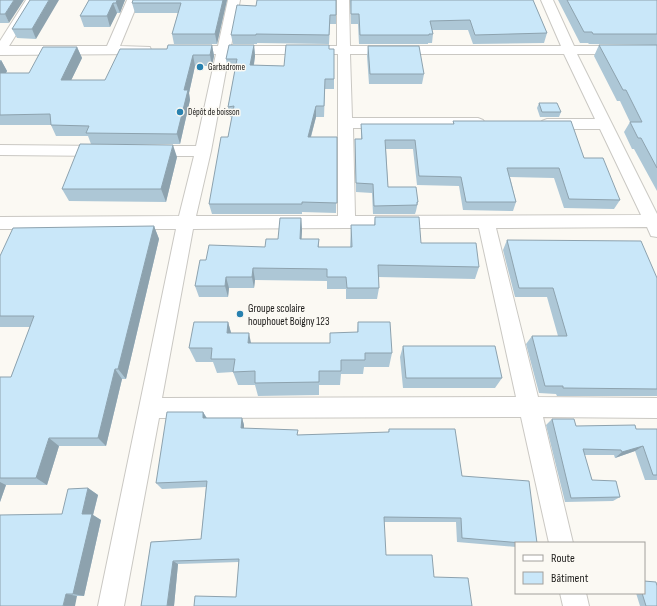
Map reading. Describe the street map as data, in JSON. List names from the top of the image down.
{
  "places": ["Garbadrome", "Dépôt de boisson", "Groupe scolaire houphouet Boigny 123"],
  "legend": ["Route", "Bâtiment"]
}
